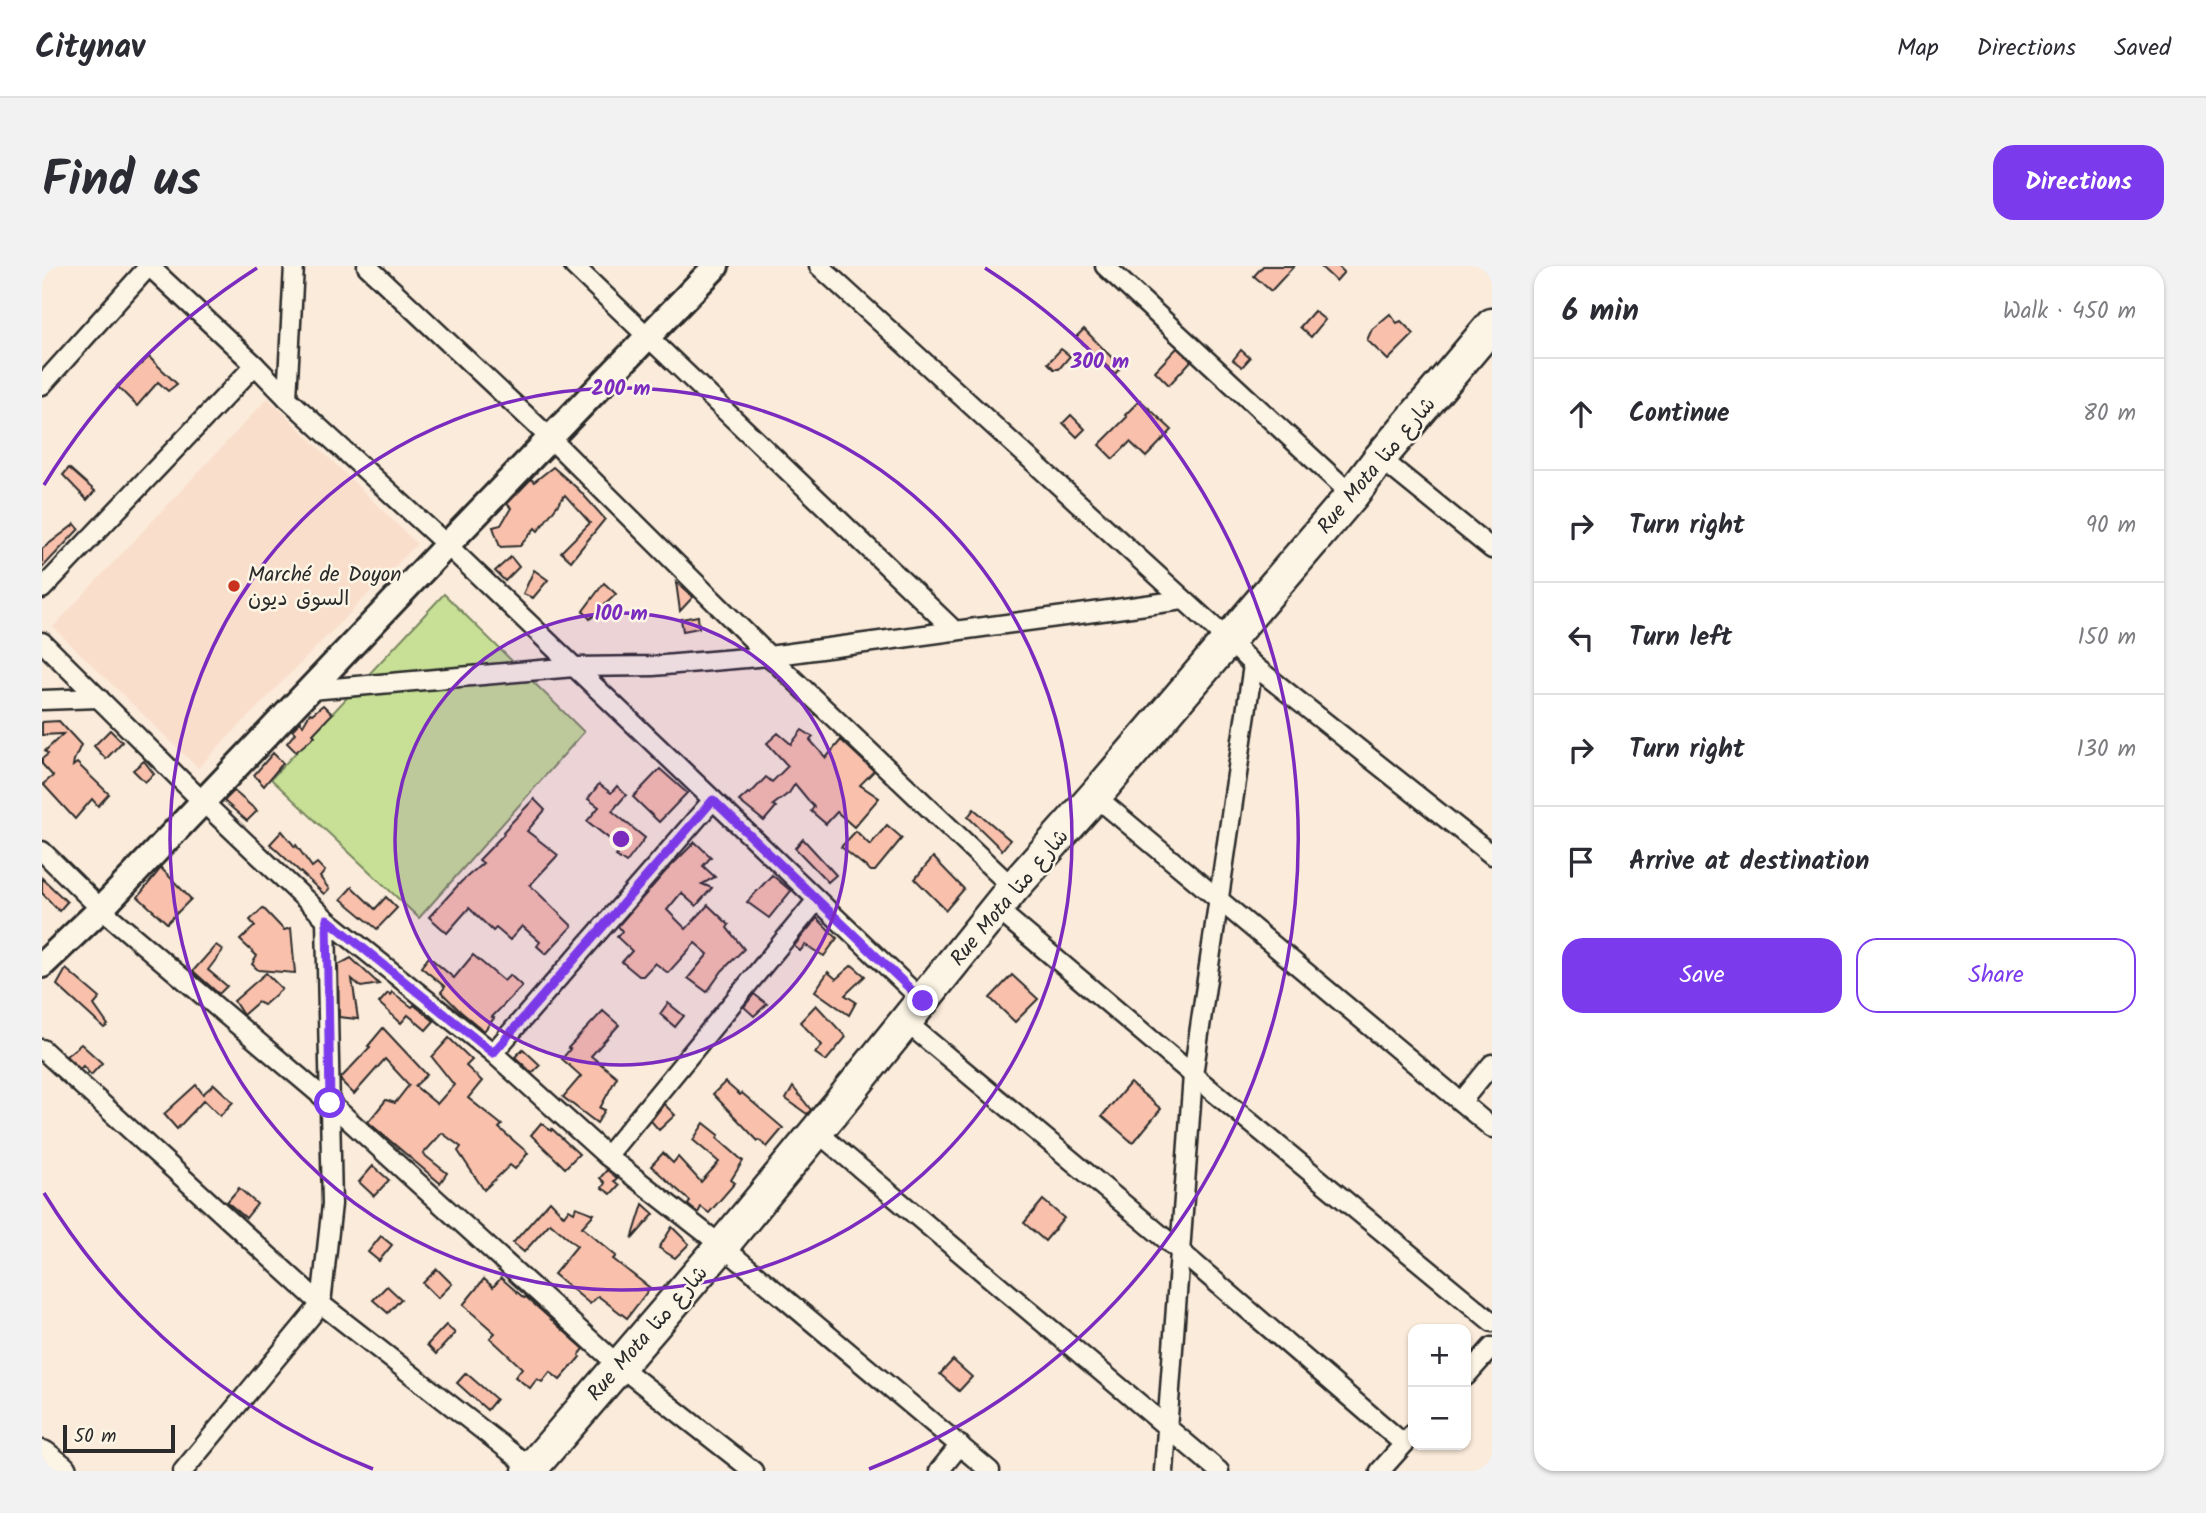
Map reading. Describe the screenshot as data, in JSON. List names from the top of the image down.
{
  "streets": {
    "highway": ["Rue Mota شارع متا"]
  },
  "places": ["Marché de Doyon السوق ديون"],
  "scale_bar": "50 m",
  "page": {
    "header": "Citynav",
    "nav": ["Map", "Directions", "Saved"],
    "title": "Find us",
    "buttons": [
      "Directions",
      ["Save", "Share"]
    ],
    "heading": ["6 min", "Walk · 450 m"],
    "list": [
      ["Continue", "80 m"],
      ["Turn right", "90 m"],
      ["Turn left", "150 m"],
      ["Turn right", "130 m"],
      "Arrive at destination"
    ],
    "map_buttons": ["+", "−"],
    "scale": "50 m"
  },
  "rings": ["300 m", "200 m", "100 m"]
}
